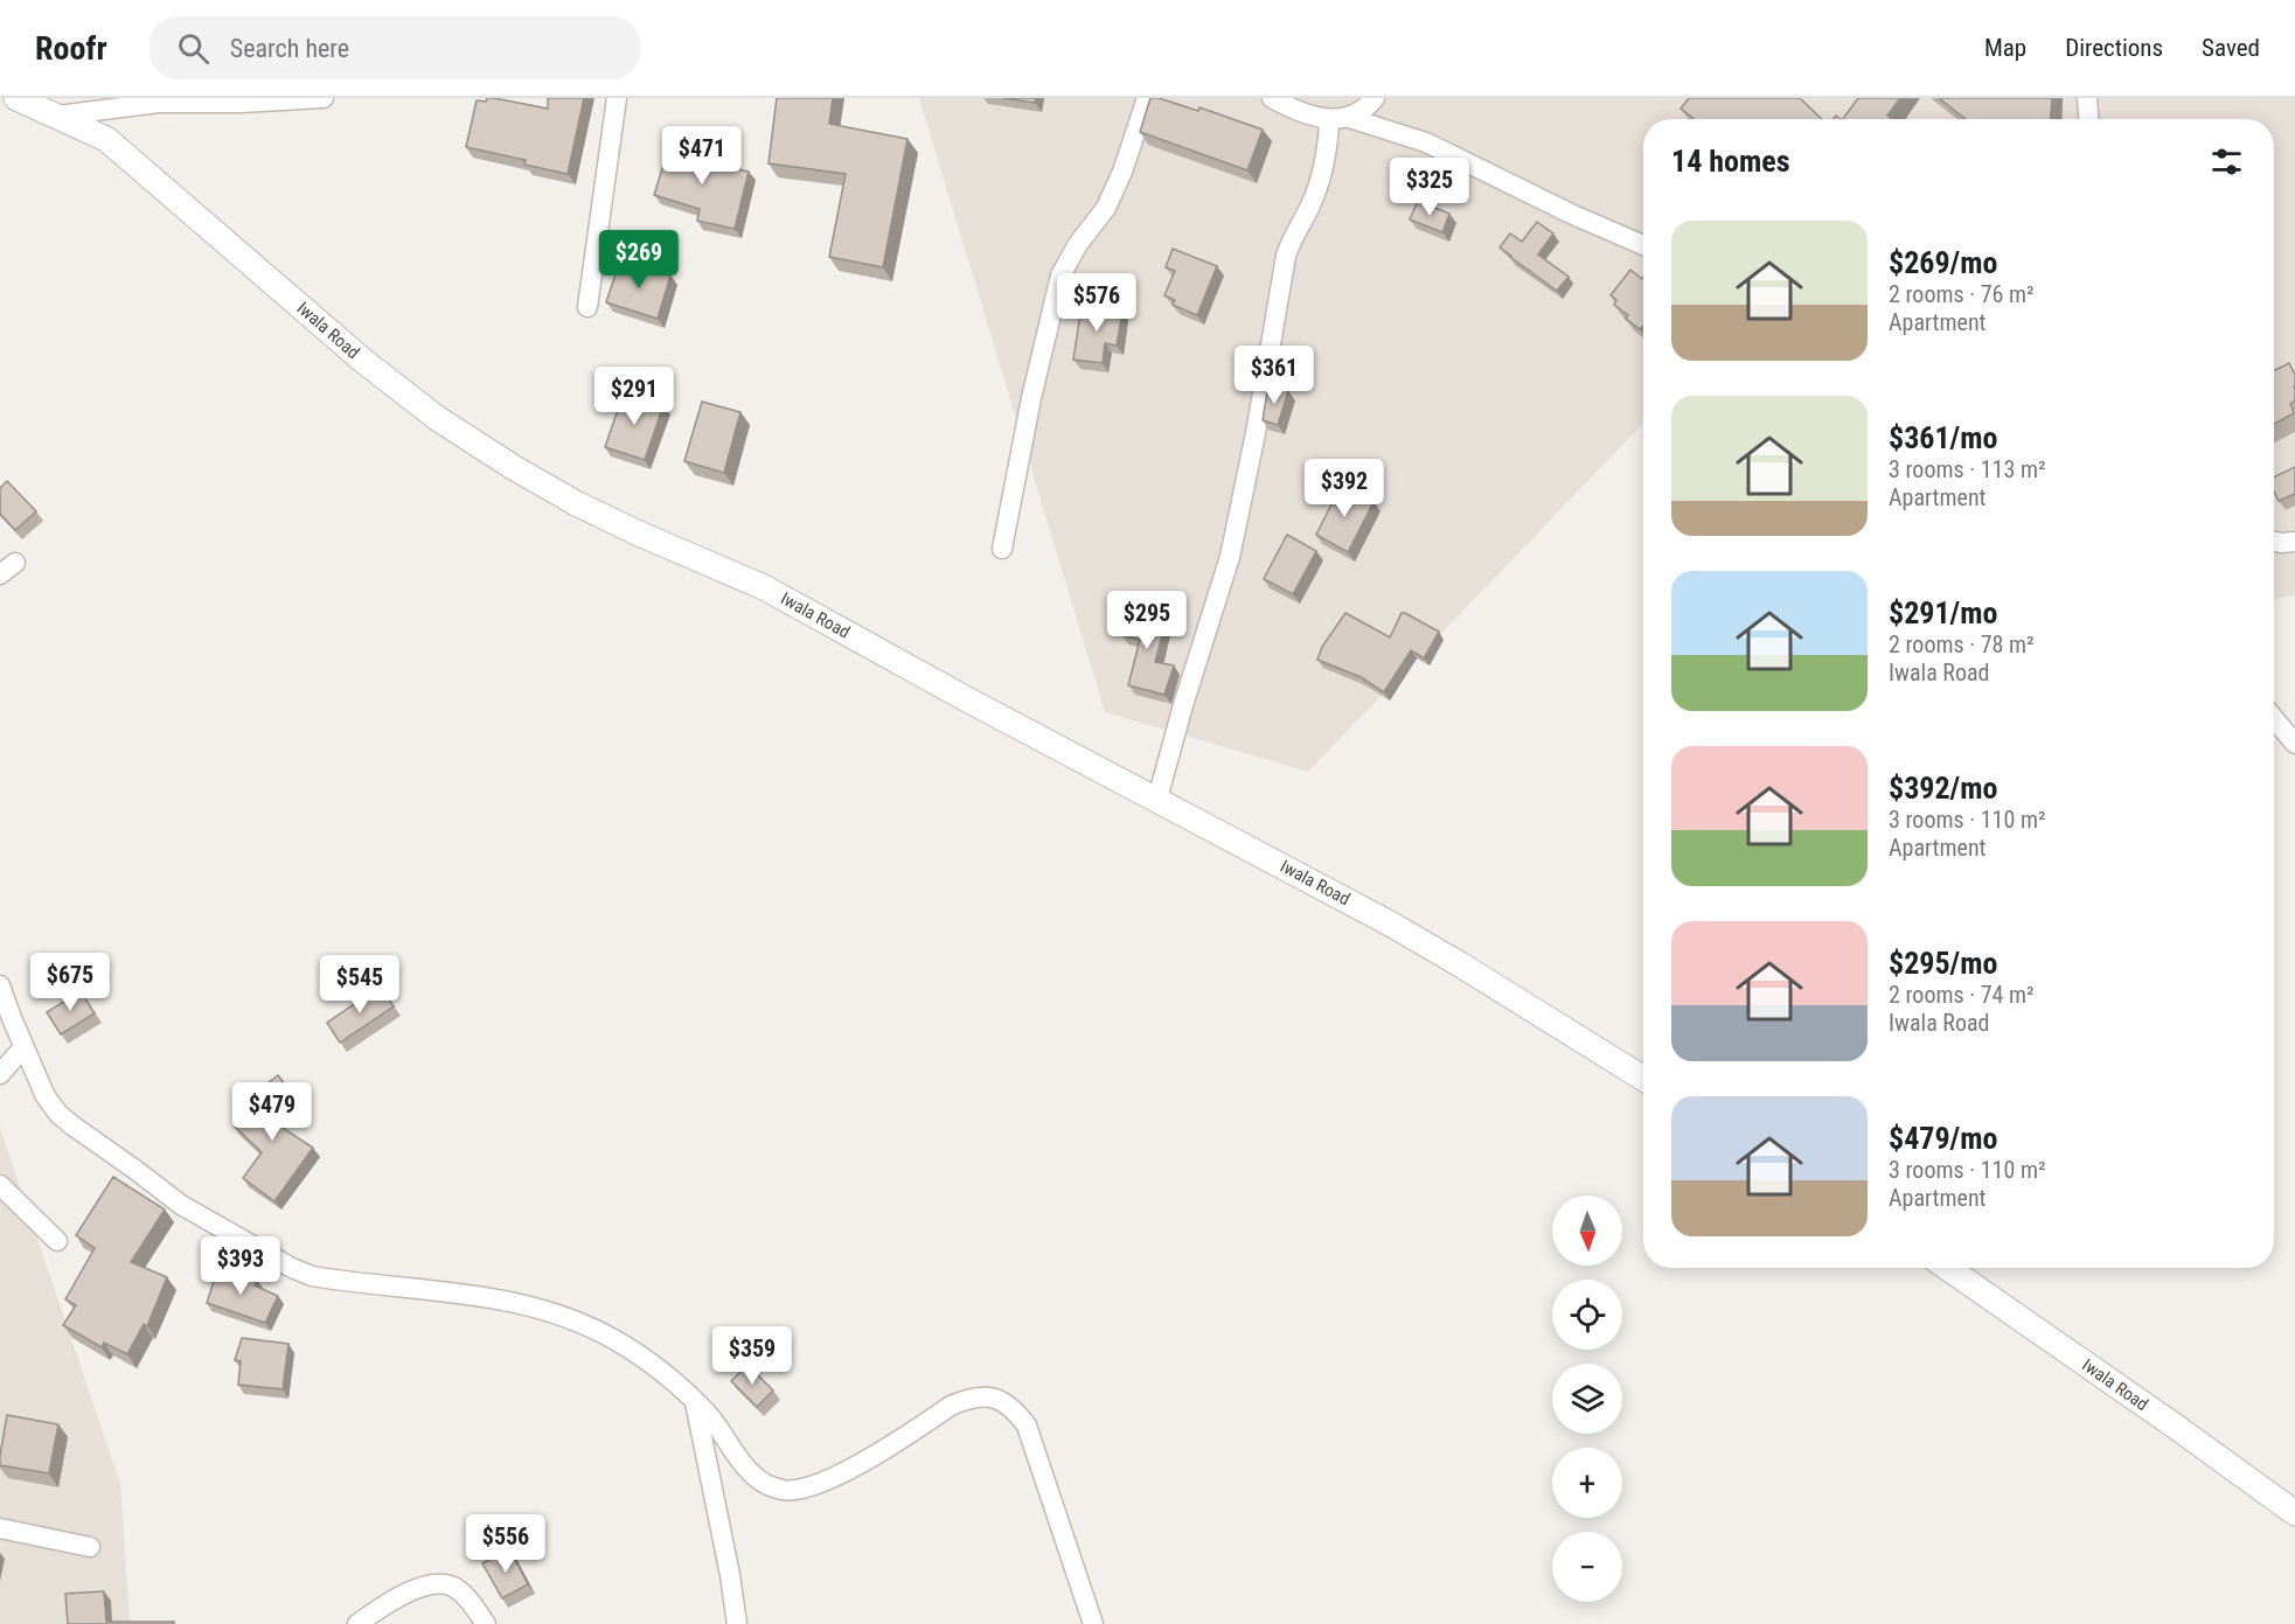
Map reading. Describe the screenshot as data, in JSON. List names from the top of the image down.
{
  "streets": {
    "street": ["Iwala Road"]
  },
  "north": "bottom",
  "page": {
    "header": "Roofr",
    "search": "Search here",
    "nav": ["Map", "Directions", "Saved"],
    "heading": "14 homes",
    "price": [
      "$471",
      "$325",
      "$269",
      "$576",
      "$361",
      "$291",
      "$392",
      "$295",
      "$675",
      "$545",
      "$479",
      "$393",
      "$359",
      "$556"
    ],
    "list": [
      {
        "name": "$269/mo",
        "note": "2 rooms · 76 m² · Apartment"
      },
      {
        "name": "$361/mo",
        "note": "3 rooms · 113 m² · Apartment"
      },
      {
        "name": "$291/mo",
        "note": "2 rooms · 78 m² · Iwala Road"
      },
      {
        "name": "$392/mo",
        "note": "3 rooms · 110 m² · Apartment"
      },
      {
        "name": "$295/mo",
        "note": "2 rooms · 74 m² · Iwala Road"
      },
      {
        "name": "$479/mo",
        "note": "3 rooms · 110 m² · Apartment"
      }
    ],
    "map_buttons": ["+", "−"]
  }
}
